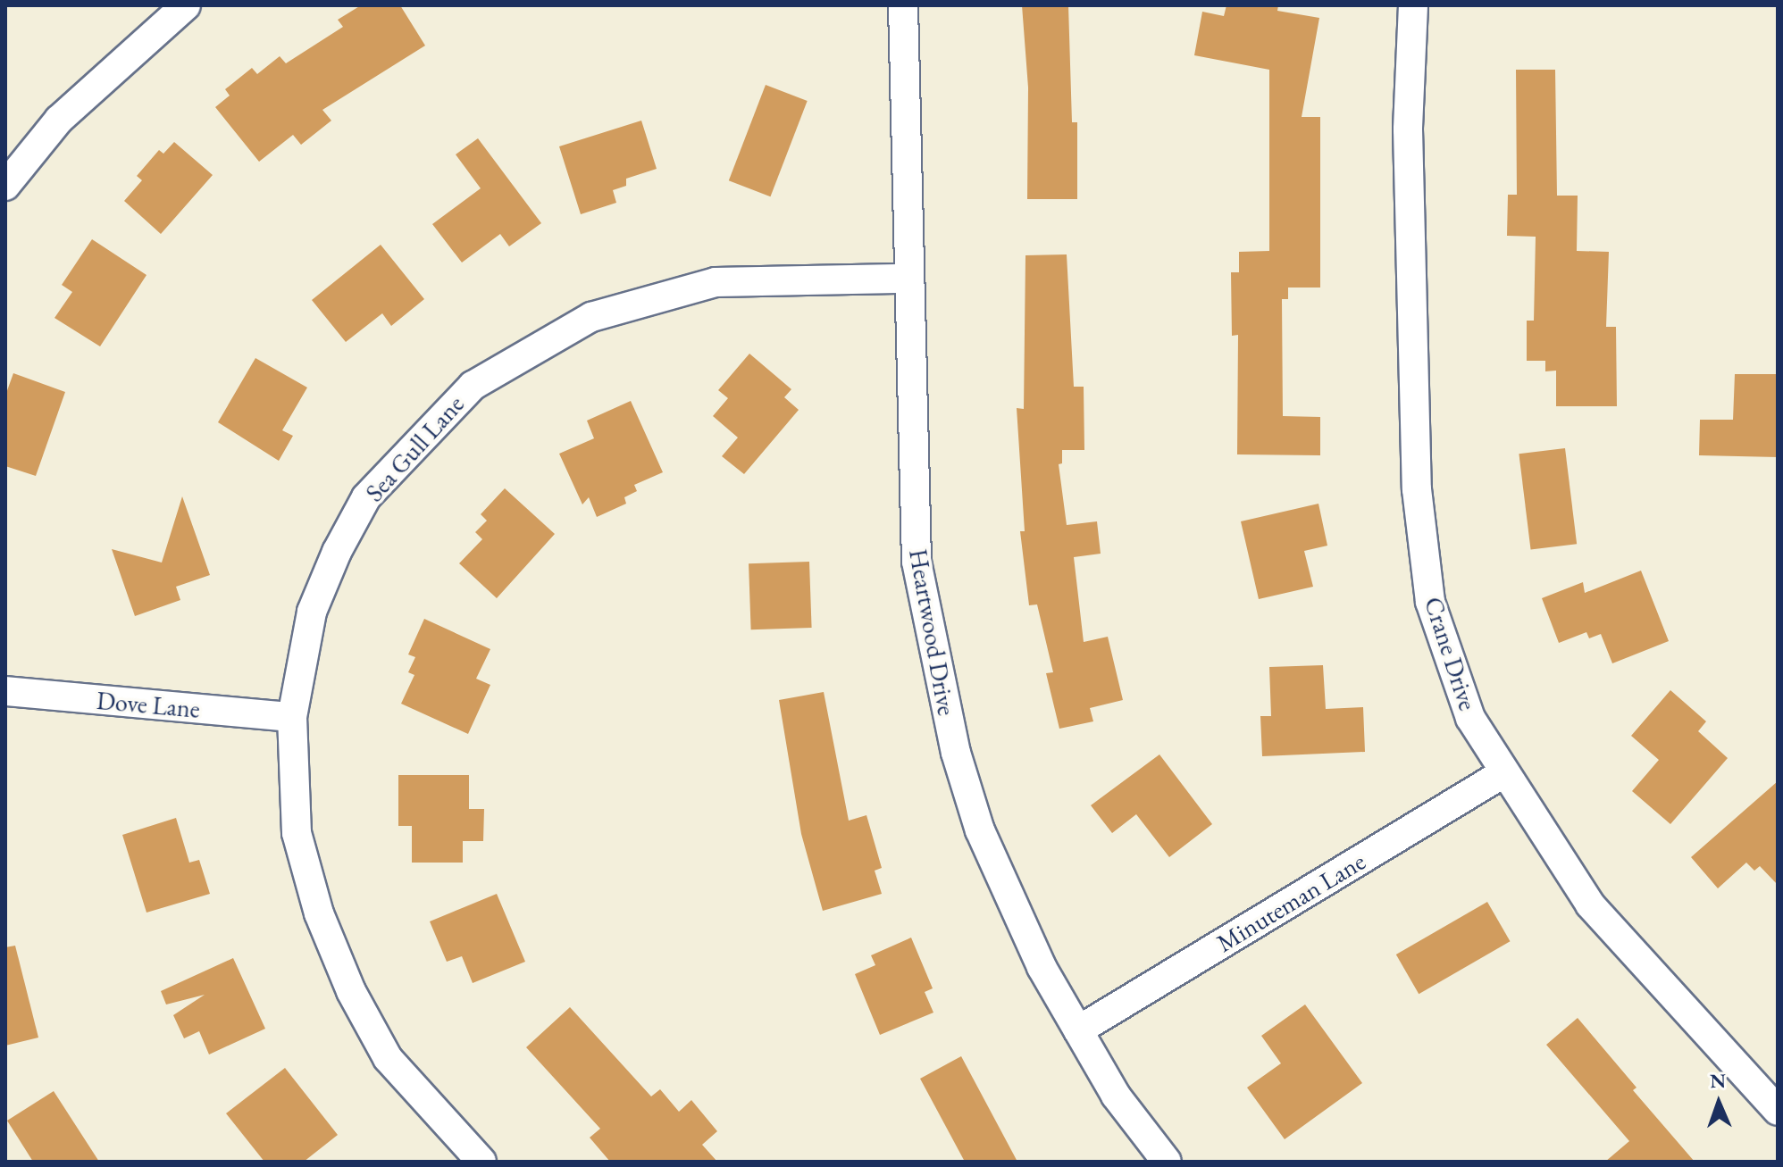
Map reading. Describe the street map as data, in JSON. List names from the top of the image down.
{
  "streets": {
    "street": [
      "Sea Gull Lane",
      "Heartwood Drive",
      "Crane Drive",
      "Dove Lane",
      "Minuteman Lane"
    ]
  },
  "crossings": [
    ["Sea Gull Lane", "Heartwood Drive"],
    ["Sea Gull Lane", "Dove Lane"],
    ["Heartwood Drive", "Minuteman Lane"],
    ["Crane Drive", "Minuteman Lane"]
  ],
  "north": "top"
}
